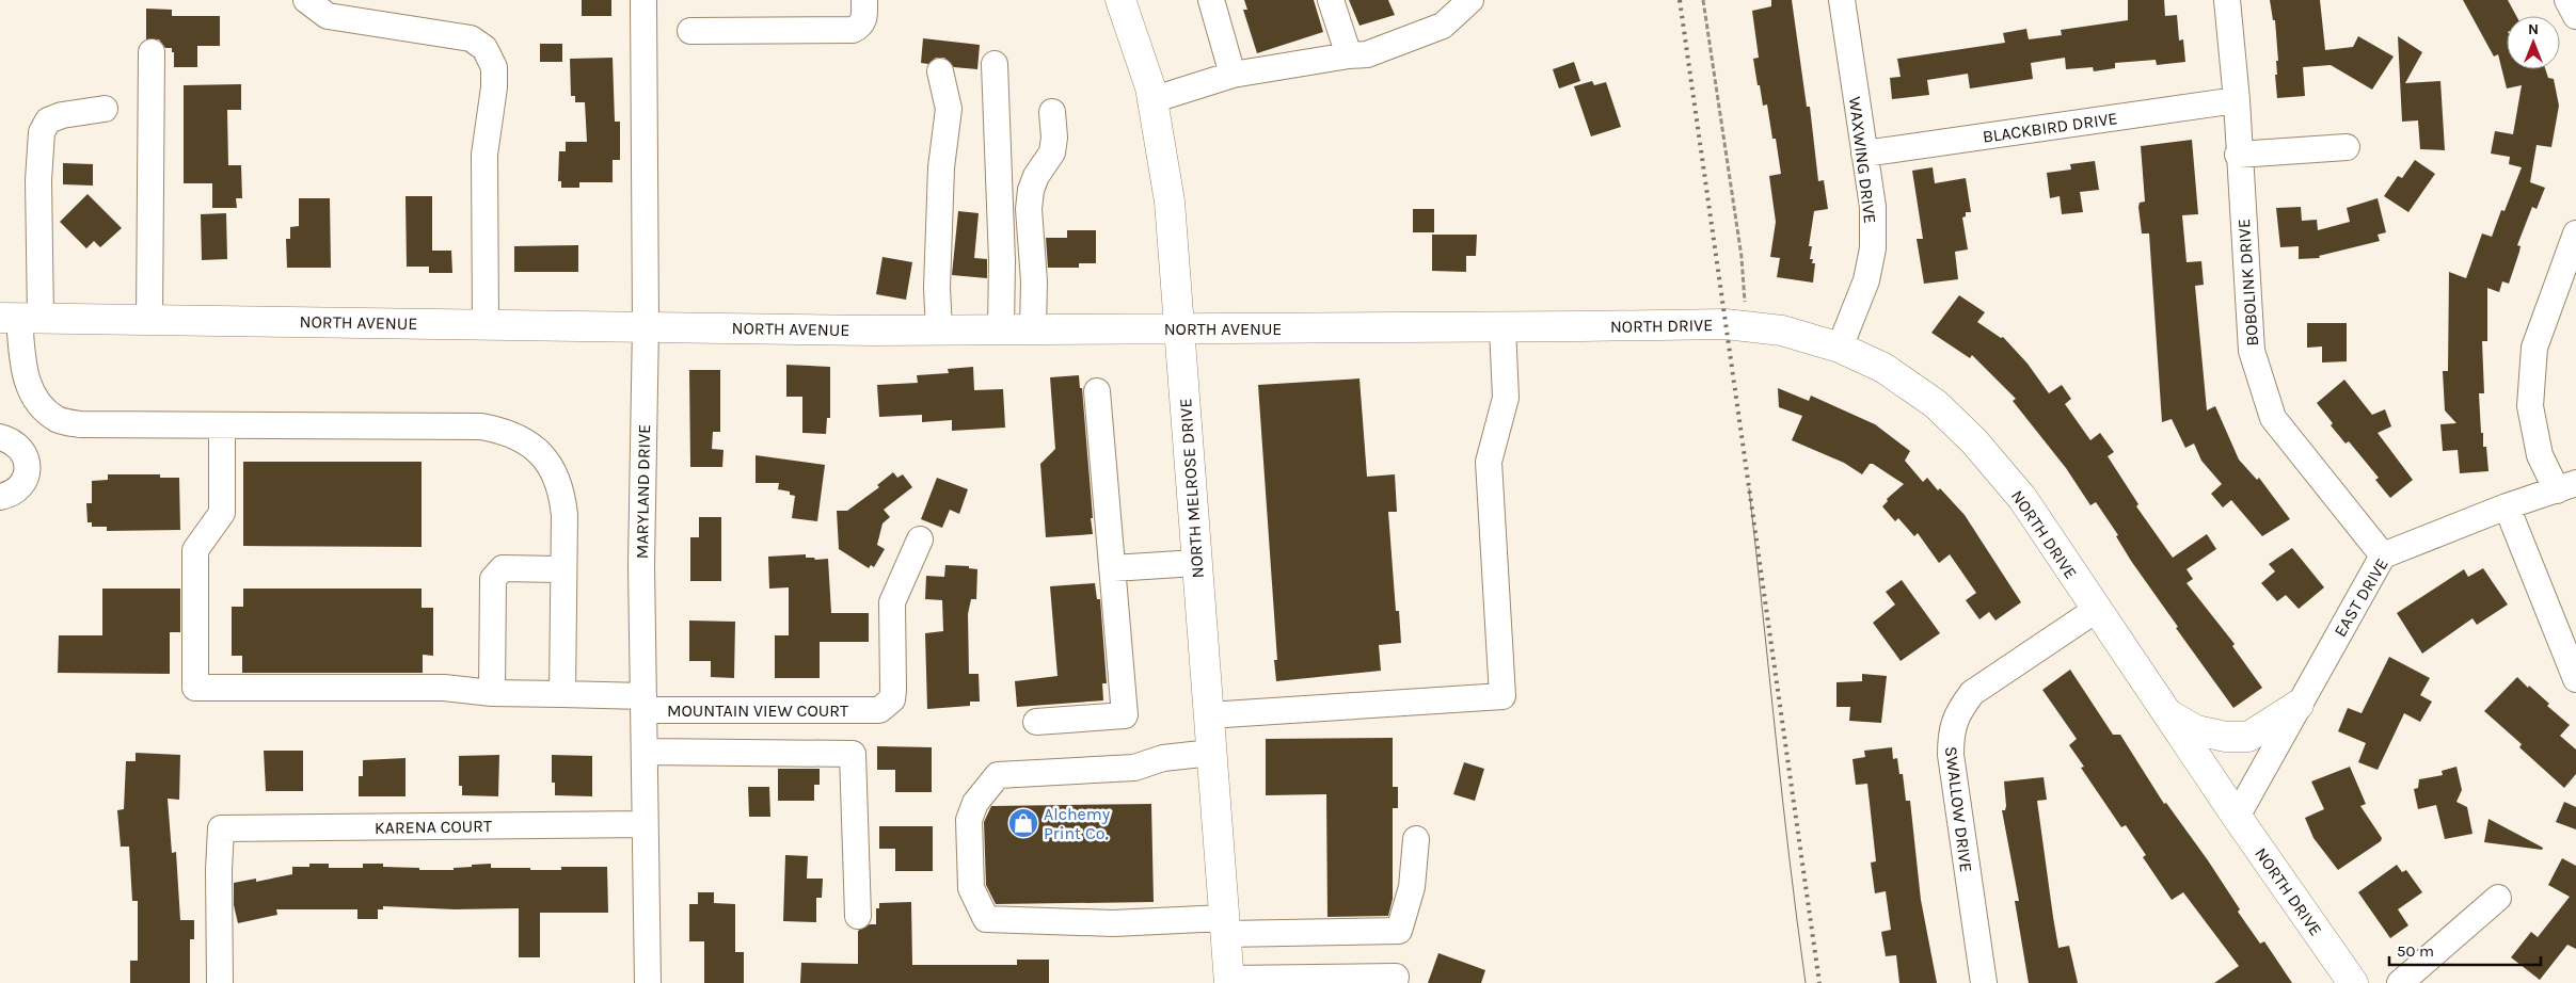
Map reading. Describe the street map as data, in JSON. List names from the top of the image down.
{
  "streets": {
    "main road": ["NORTH AVENUE", "NORTH DRIVE", "NORTH MELROSE DRIVE"],
    "street": [
      "BLACKBIRD DRIVE",
      "WAXWING DRIVE",
      "BOBOLINK DRIVE",
      "MARYLAND DRIVE",
      "EAST DRIVE",
      "MOUNTAIN VIEW COURT",
      "SWALLOW DRIVE",
      "KARENA COURT"
    ]
  },
  "crossings": [
    ["BLACKBIRD DRIVE", "WAXWING DRIVE"],
    ["BLACKBIRD DRIVE", "BOBOLINK DRIVE"],
    ["WAXWING DRIVE", "NORTH DRIVE"],
    ["BOBOLINK DRIVE", "EAST DRIVE"],
    ["NORTH AVENUE", "NORTH DRIVE"],
    ["NORTH AVENUE", "NORTH MELROSE DRIVE"],
    ["NORTH AVENUE", "MARYLAND DRIVE"],
    ["NORTH DRIVE", "EAST DRIVE"],
    ["NORTH DRIVE", "SWALLOW DRIVE"],
    ["MARYLAND DRIVE", "MOUNTAIN VIEW COURT"],
    ["MARYLAND DRIVE", "KARENA COURT"]
  ],
  "places": {
    "shop": ["Alchemy Print Co."]
  },
  "scale_bar": "50 m",
  "north": "top"
}
